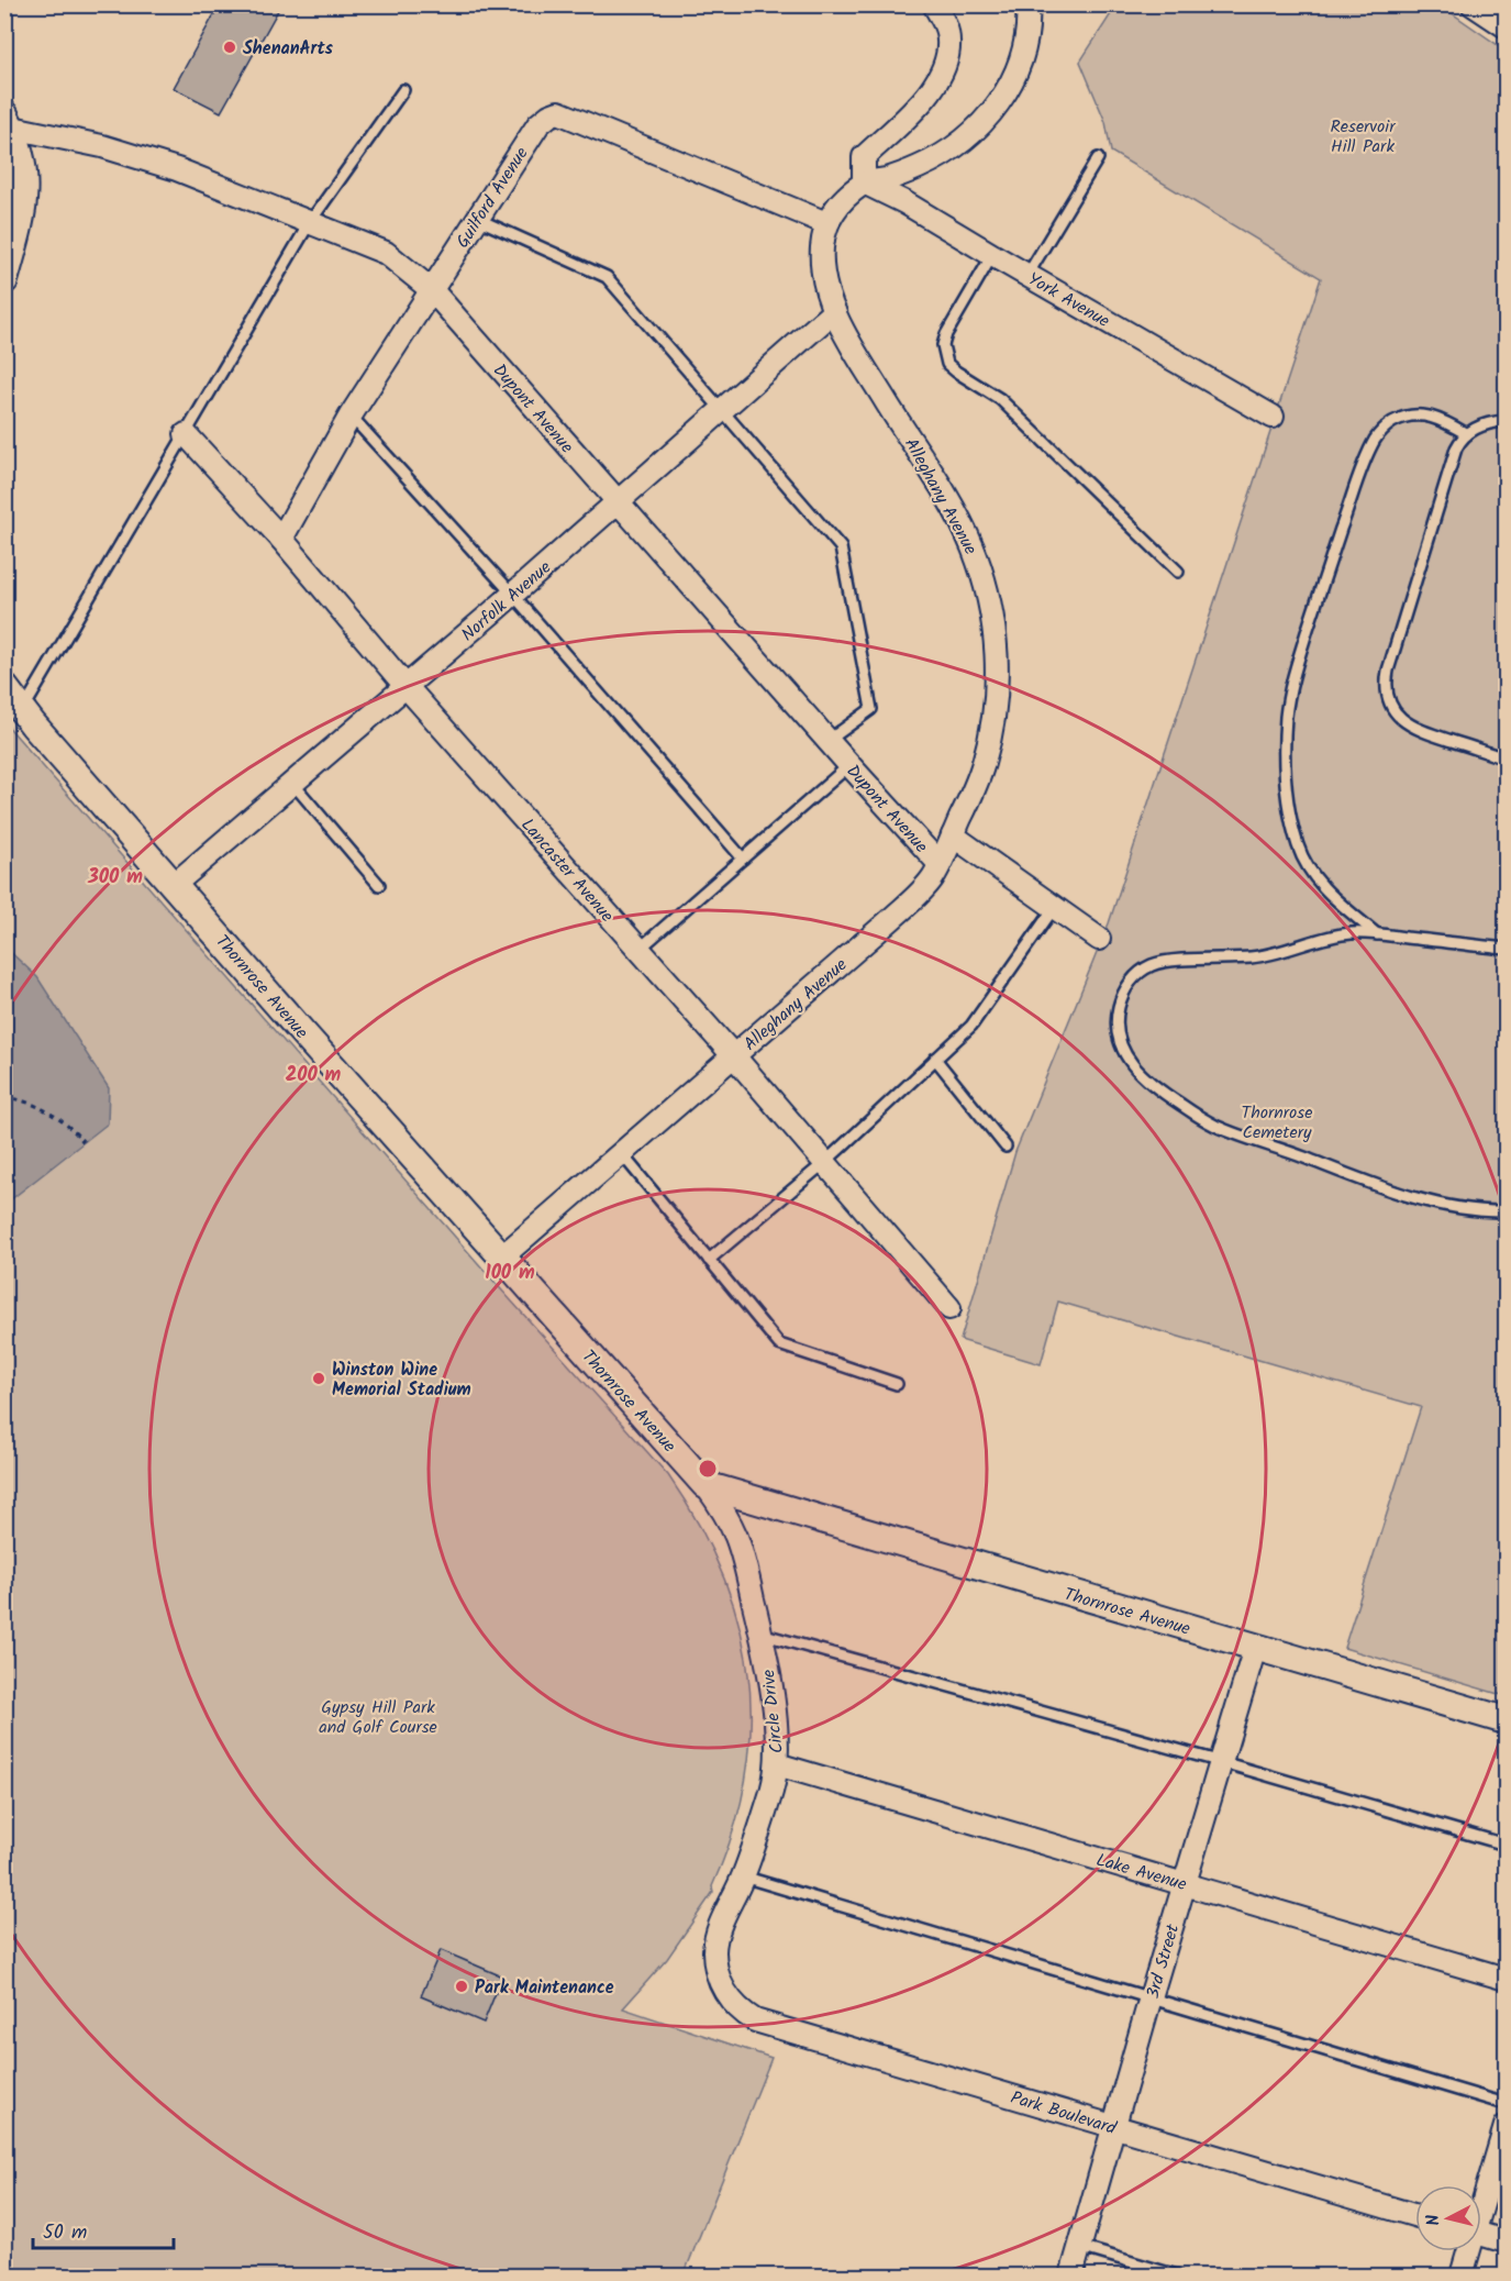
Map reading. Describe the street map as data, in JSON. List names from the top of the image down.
{
  "streets": {
    "street": [
      "Guilford Avenue",
      "York Avenue",
      "Dupont Avenue",
      "Alleghany Avenue",
      "Norfolk Avenue",
      "Lancaster Avenue",
      "Thornrose Avenue",
      "Circle Drive",
      "Lake Avenue",
      "3rd Street",
      "Park Boulevard"
    ]
  },
  "crossings": [
    ["Guilford Avenue", "Dupont Avenue"],
    ["Guilford Avenue", "Alleghany Avenue"],
    ["Guilford Avenue", "Lancaster Avenue"],
    ["Dupont Avenue", "Alleghany Avenue"],
    ["Dupont Avenue", "Norfolk Avenue"],
    ["Alleghany Avenue", "Norfolk Avenue"],
    ["Alleghany Avenue", "Lancaster Avenue"],
    ["Alleghany Avenue", "Thornrose Avenue"],
    ["Norfolk Avenue", "Lancaster Avenue"],
    ["Norfolk Avenue", "Thornrose Avenue"],
    ["Thornrose Avenue", "Circle Drive"],
    ["Thornrose Avenue", "3rd Street"],
    ["Circle Drive", "Lake Avenue"],
    ["Circle Drive", "Park Boulevard"],
    ["Lake Avenue", "3rd Street"],
    ["3rd Street", "Park Boulevard"]
  ],
  "parks": ["Reservoir Hill Park", "Thornrose Cemetery", "Gypsy Hill Park and Golf Course"],
  "places": ["ShenanArts", "Winston Wine Memorial Stadium", "Park Maintenance"],
  "scale_bar": "50 m",
  "north": "left",
  "rings": ["300 m", "200 m", "100 m"]
}
